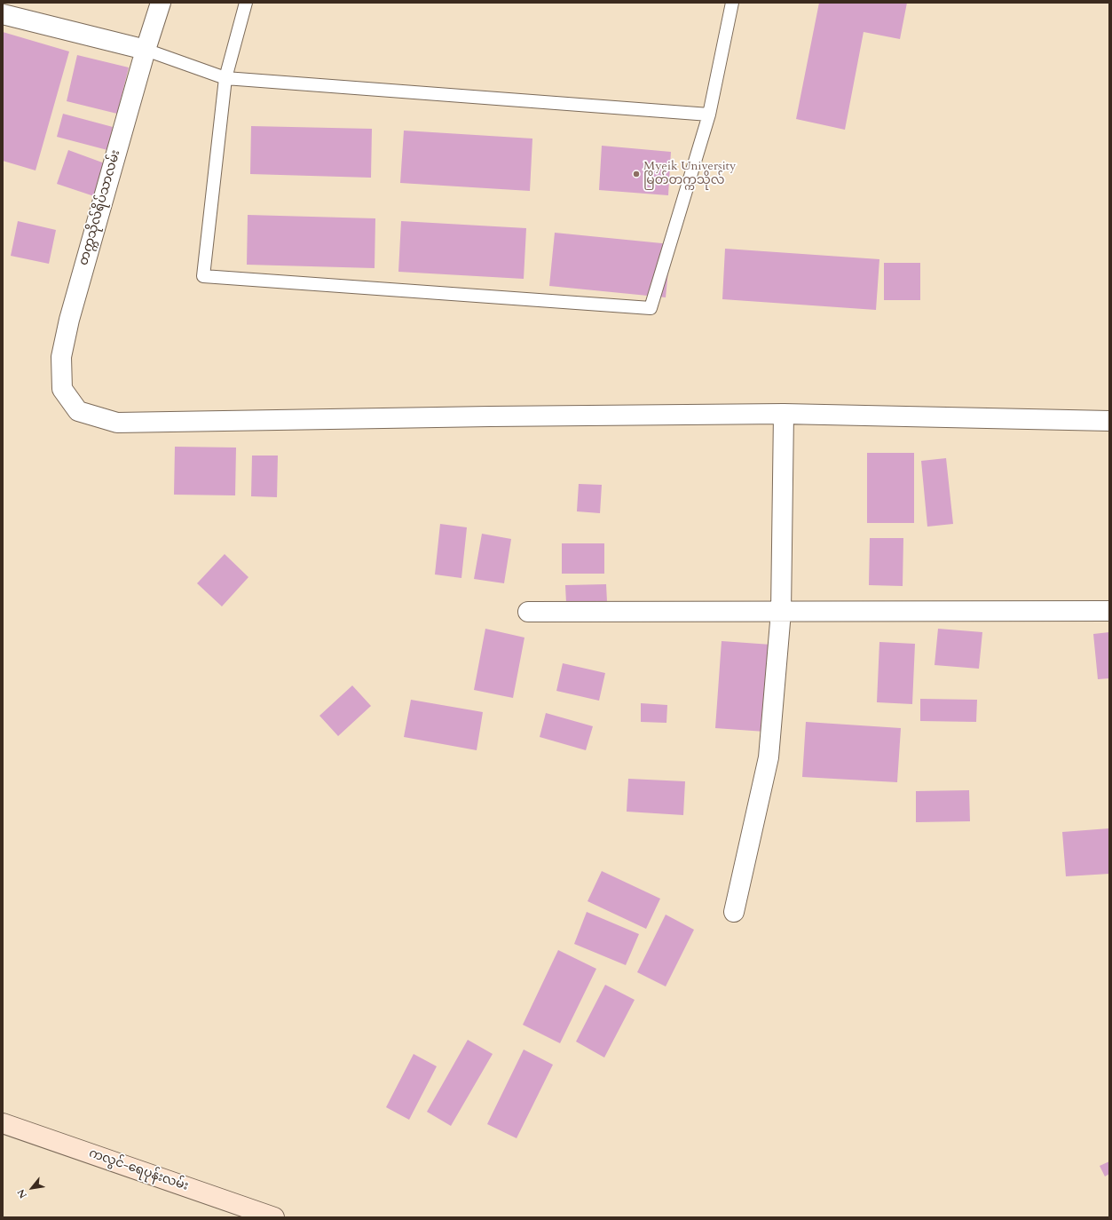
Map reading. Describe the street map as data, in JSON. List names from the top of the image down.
{
  "streets": {
    "street": ["တက္ကသိုလ်ရိပ်သာလမ်း", "ကလွင်-ရေပုန်းလမ်း"]
  },
  "places": ["Myeik University မြိတ်တက္ကသိုလ်"],
  "north": "bottom left"
}
